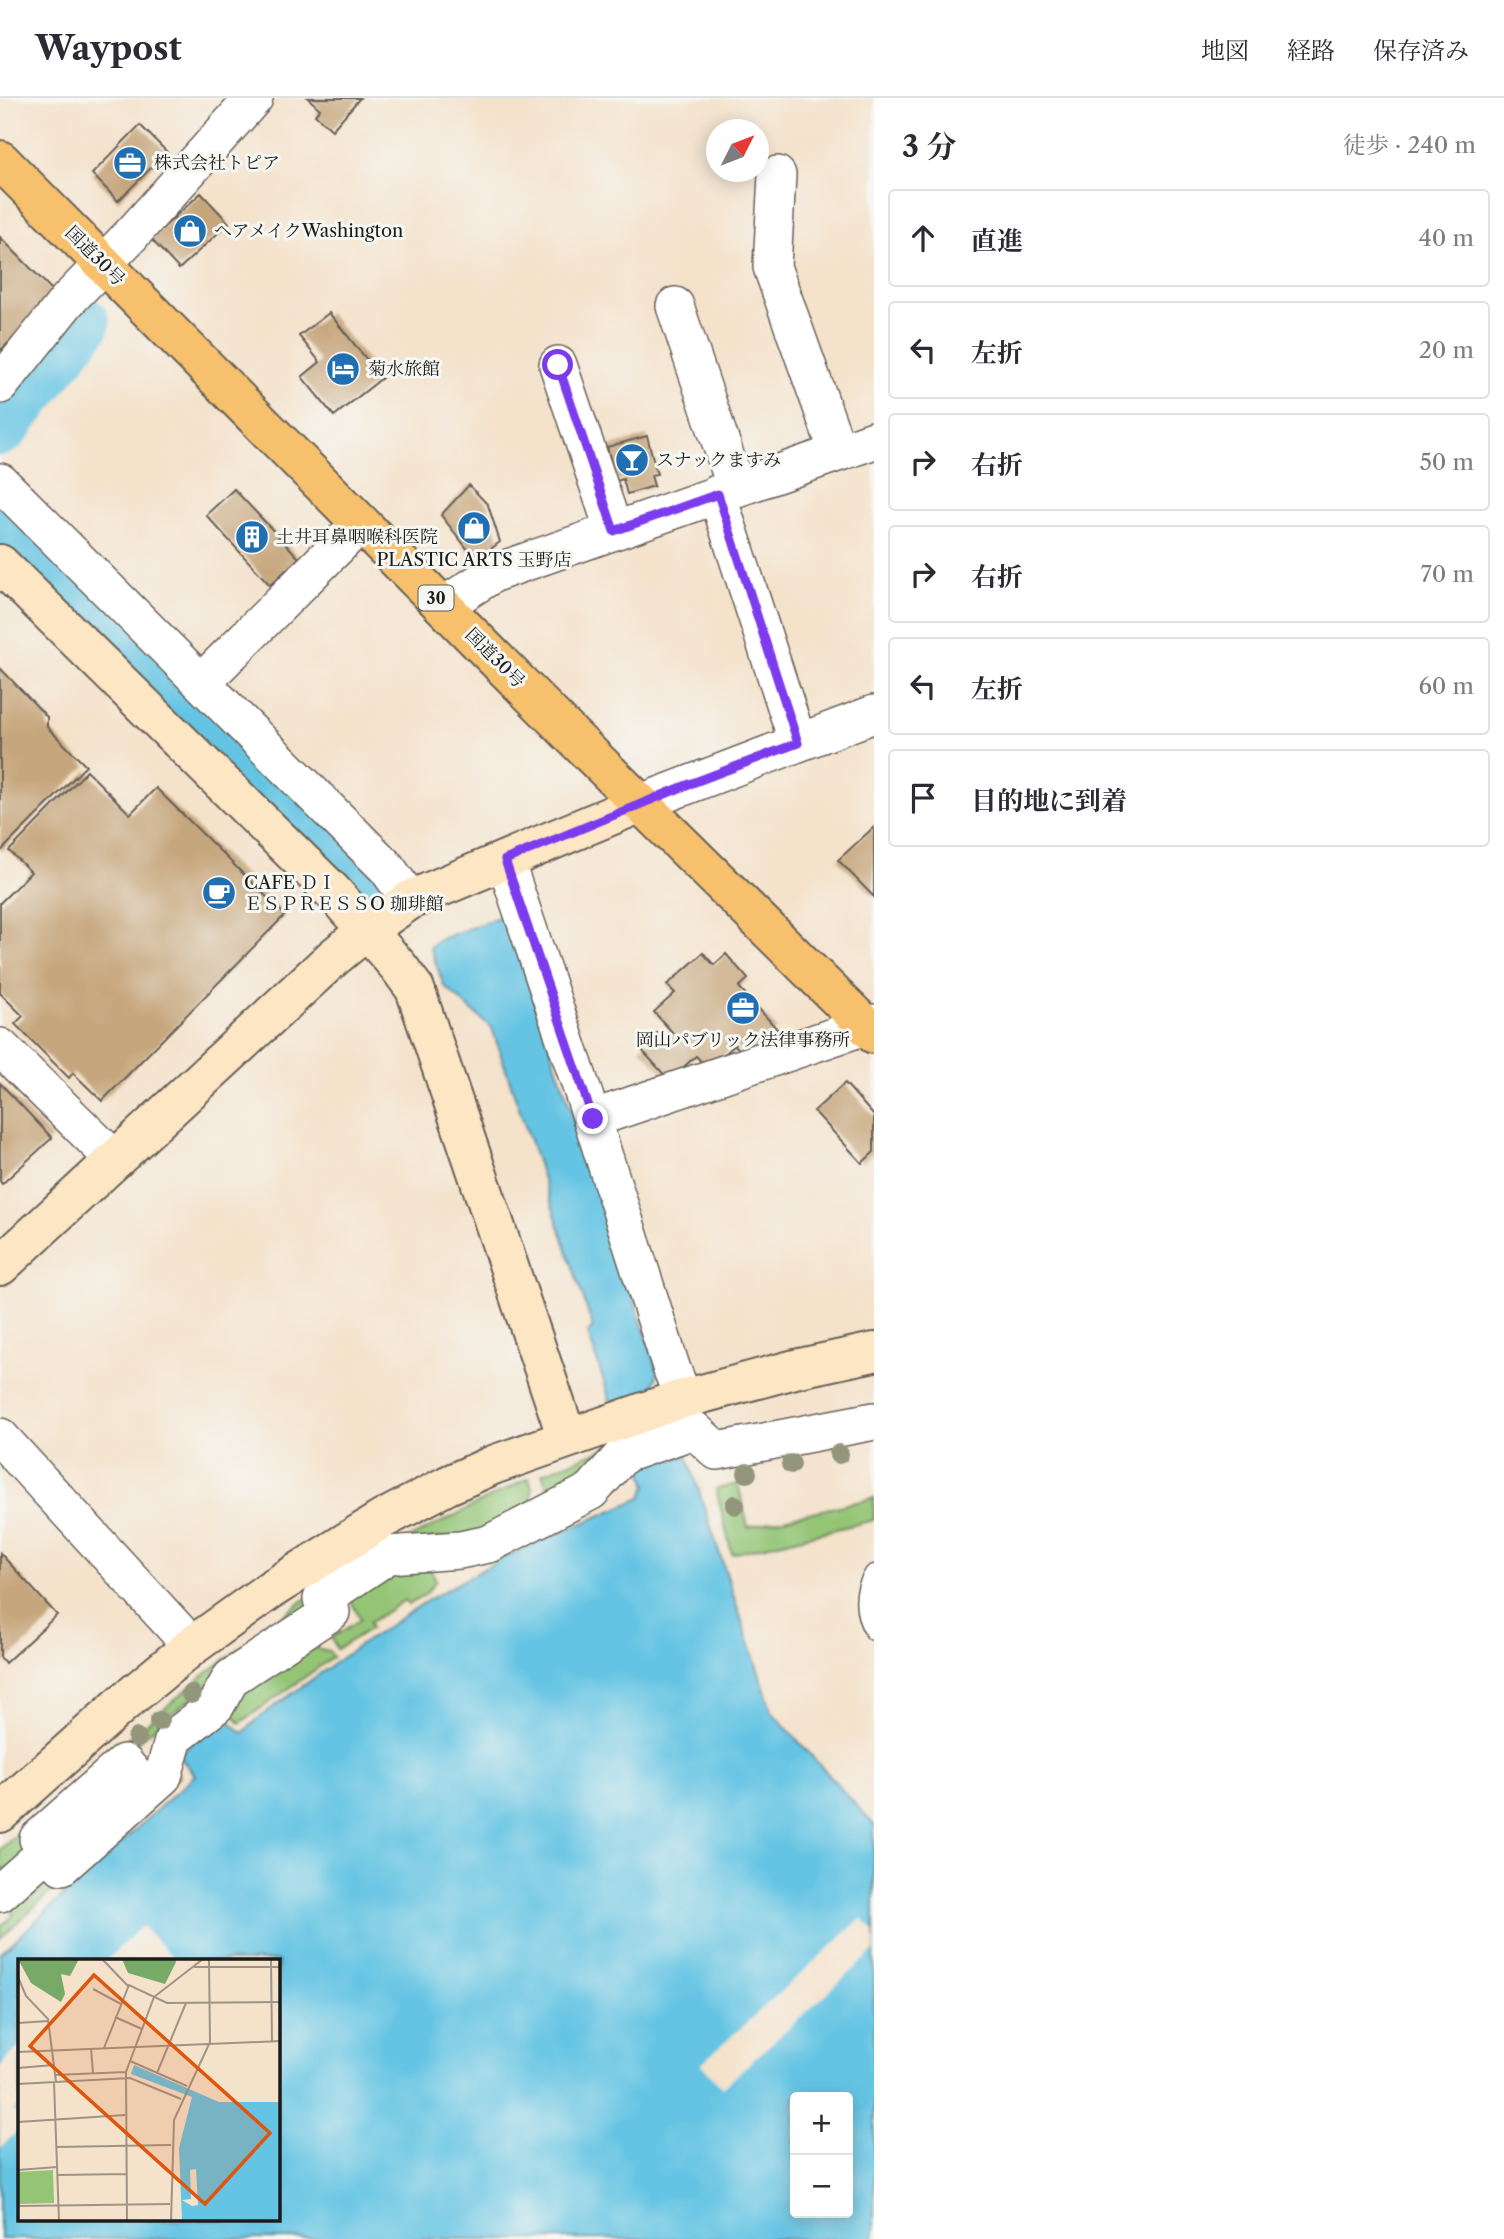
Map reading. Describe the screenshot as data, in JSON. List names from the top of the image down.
{
  "streets": {
    "highway": ["国道30号", "30"]
  },
  "places": {
    "office": ["株式会社トピア", "岡山パブリック法律事務所"],
    "shop": ["ヘアメイクWashington", "PLASTIC ARTS 玉野店"],
    "hotel": ["菊水旅館"],
    "bar": ["スナックますみ"],
    "building": ["土井耳鼻咽喉科医院"],
    "cafe": ["CAFE ＤＩ ＥＳＰＲＥＳＳO 珈琲館"]
  },
  "north": "top right",
  "page": {
    "header": "Waypost",
    "nav": ["地図", "経路", "保存済み"],
    "heading": ["3 分", "徒歩 · 240 m"],
    "list": [
      ["直進", "40 m"],
      ["左折", "20 m"],
      ["右折", "50 m"],
      ["右折", "70 m"],
      ["左折", "60 m"],
      "目的地に到着"
    ],
    "map_buttons": ["+", "−"]
  }
}
